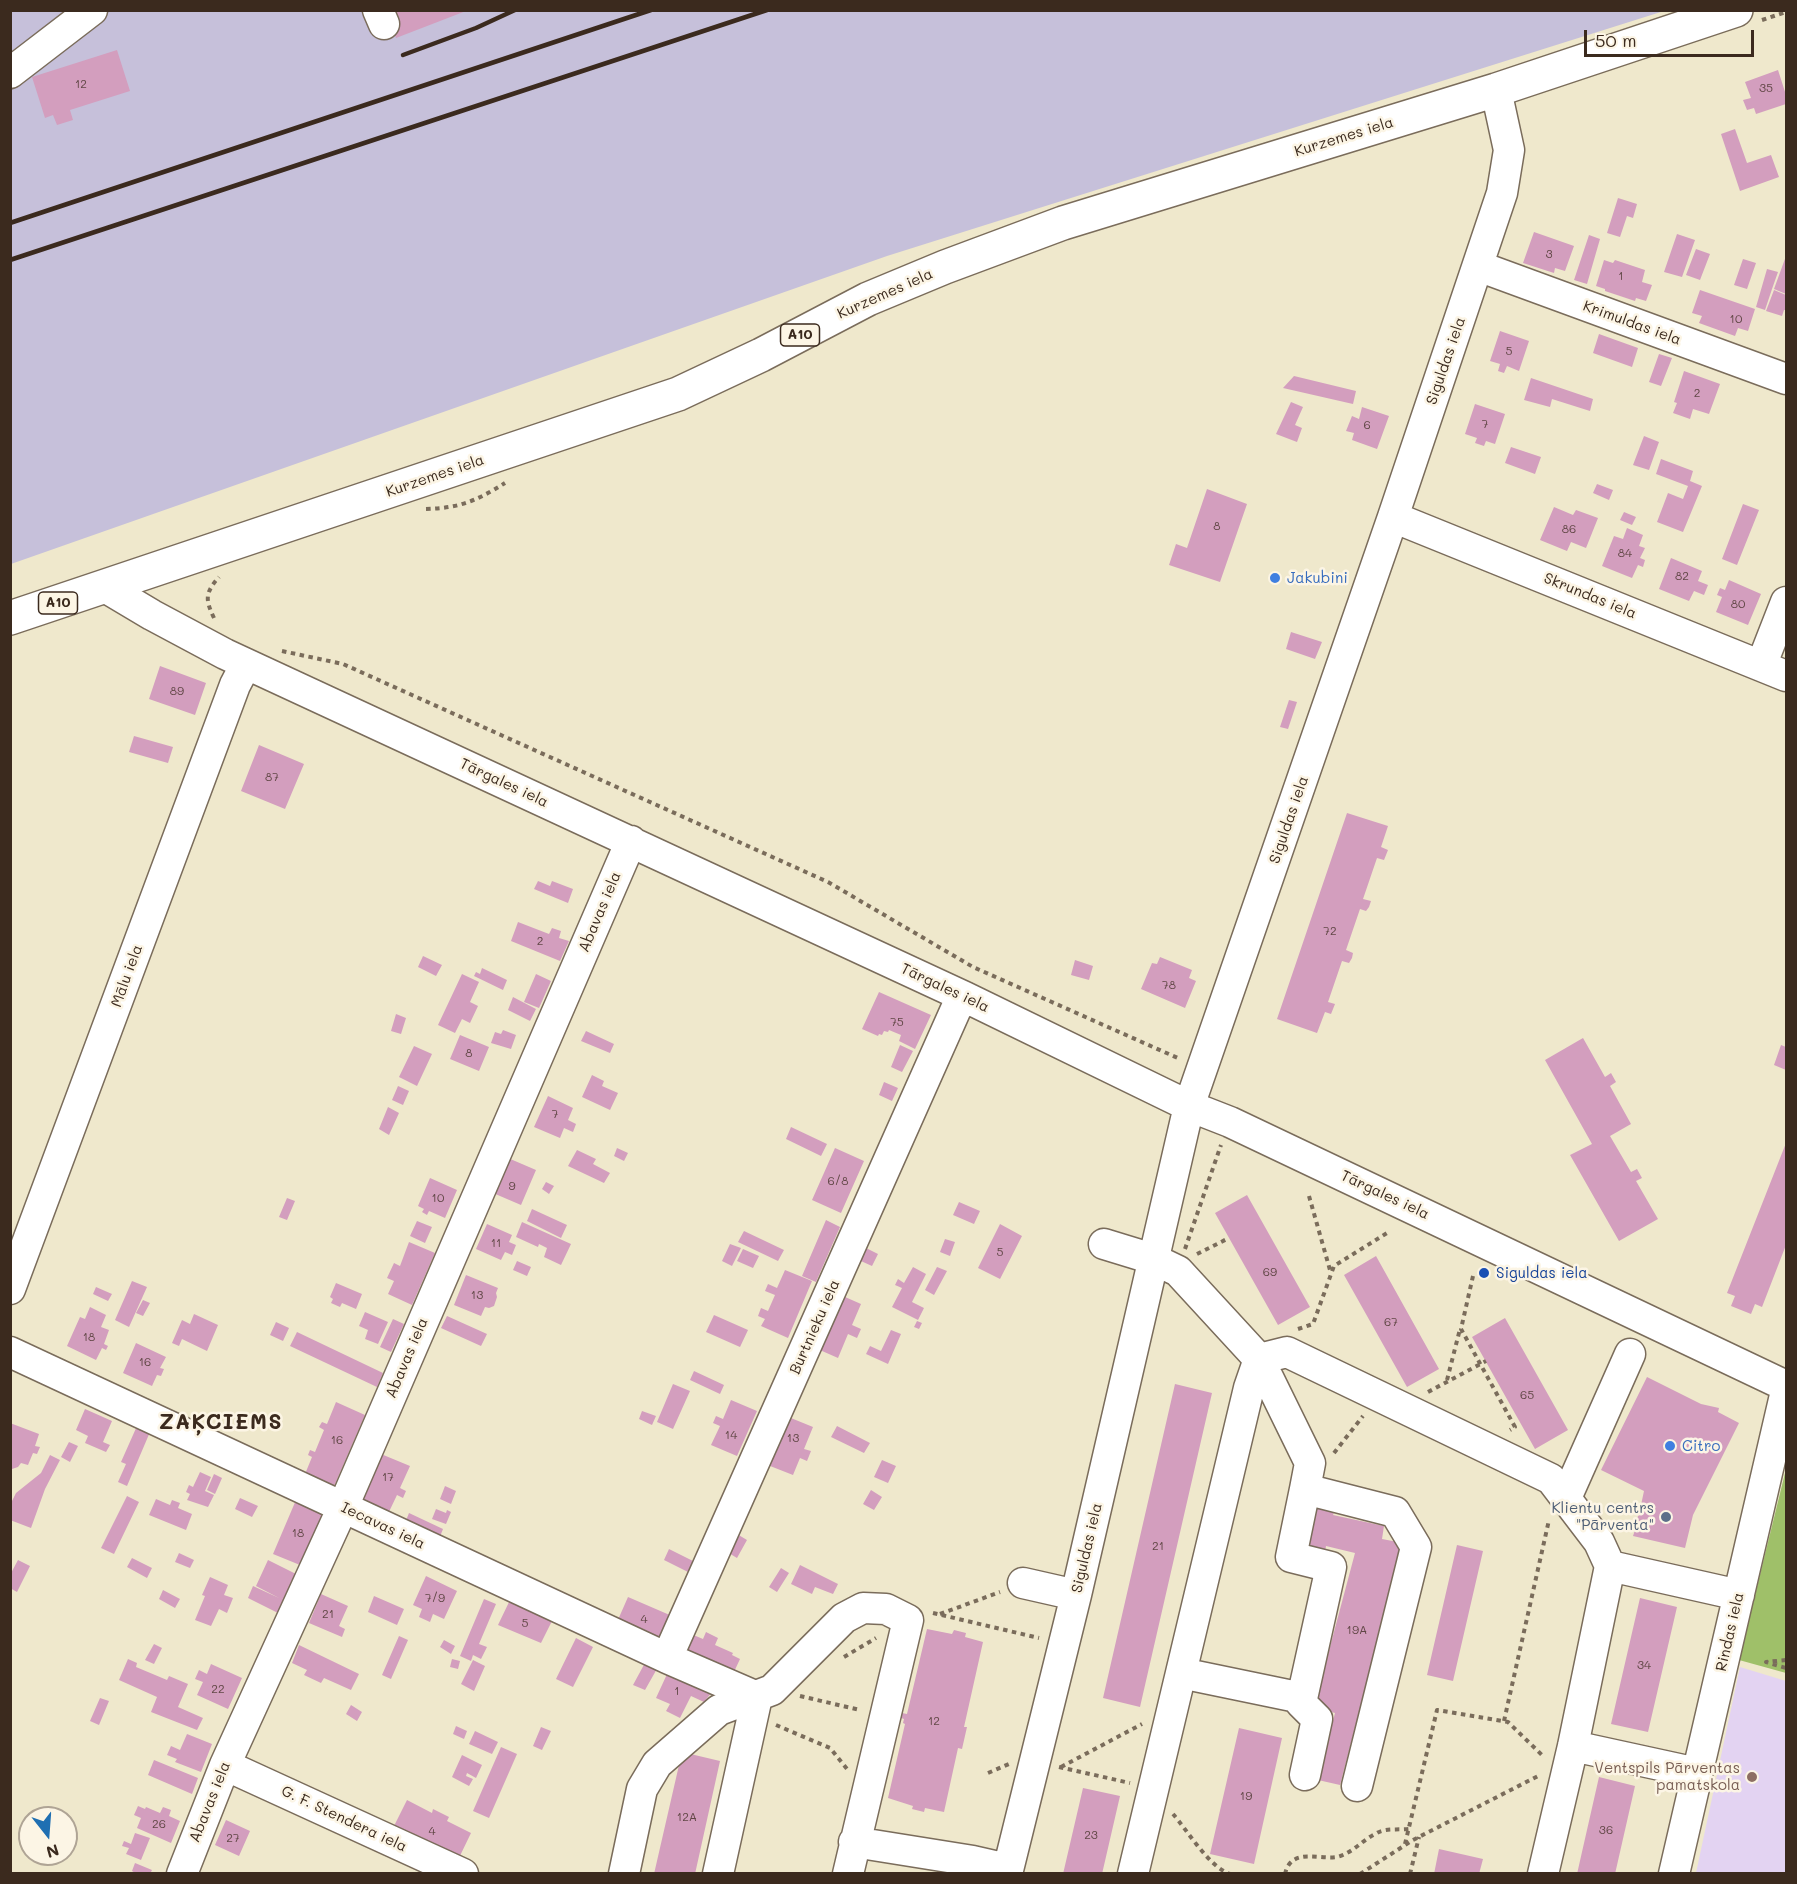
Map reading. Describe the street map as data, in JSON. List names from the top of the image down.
{
  "streets": {
    "highway": ["Kurzemes iela", "A10"],
    "street": [
      "Krimuldas iela",
      "Siguldas iela",
      "Skrundas iela",
      "Tārgales iela",
      "Abavas iela",
      "Mālu iela",
      "Burtnieku iela",
      "Iecavas iela",
      "Rindas iela",
      "G. F. Stendera iela"
    ]
  },
  "crossings": [
    ["Kurzemes iela", "Siguldas iela"],
    ["Kurzemes iela", "Tārgales iela"],
    ["Krimuldas iela", "Siguldas iela"],
    ["Siguldas iela", "Skrundas iela"],
    ["Siguldas iela", "Tārgales iela"],
    ["Tārgales iela", "Abavas iela"],
    ["Tārgales iela", "Mālu iela"],
    ["Tārgales iela", "Burtnieku iela"],
    ["Abavas iela", "Iecavas iela"],
    ["Abavas iela", "G. F. Stendera iela"],
    ["Burtnieku iela", "Iecavas iela"]
  ],
  "districts": ["ZAĶCIEMS"],
  "places": [
    "Jakubini",
    "Siguldas iela",
    "Citro",
    "Klientu centrs \"Pārventa\"",
    "Ventspils Pārventas pamatskola"
  ],
  "house_numbers": [
    "12",
    "35",
    "3",
    "1",
    "10",
    "5",
    "2",
    "7",
    "6",
    "8",
    "86",
    "84",
    "82",
    "80",
    "89",
    "87",
    "72",
    "2",
    "78",
    "75",
    "8",
    "7",
    "6/8",
    "9",
    "10",
    "11",
    "5",
    "69",
    "13",
    "67",
    "18",
    "16",
    "65",
    "14",
    "13",
    "16",
    "17",
    "18",
    "21",
    "7/9",
    "21",
    "4",
    "5",
    "19A",
    "34",
    "22",
    "1",
    "12",
    "19",
    "12A",
    "26",
    "36",
    "4",
    "23",
    "27"
  ],
  "scale_bar": "50 m",
  "north": "bottom"
}
